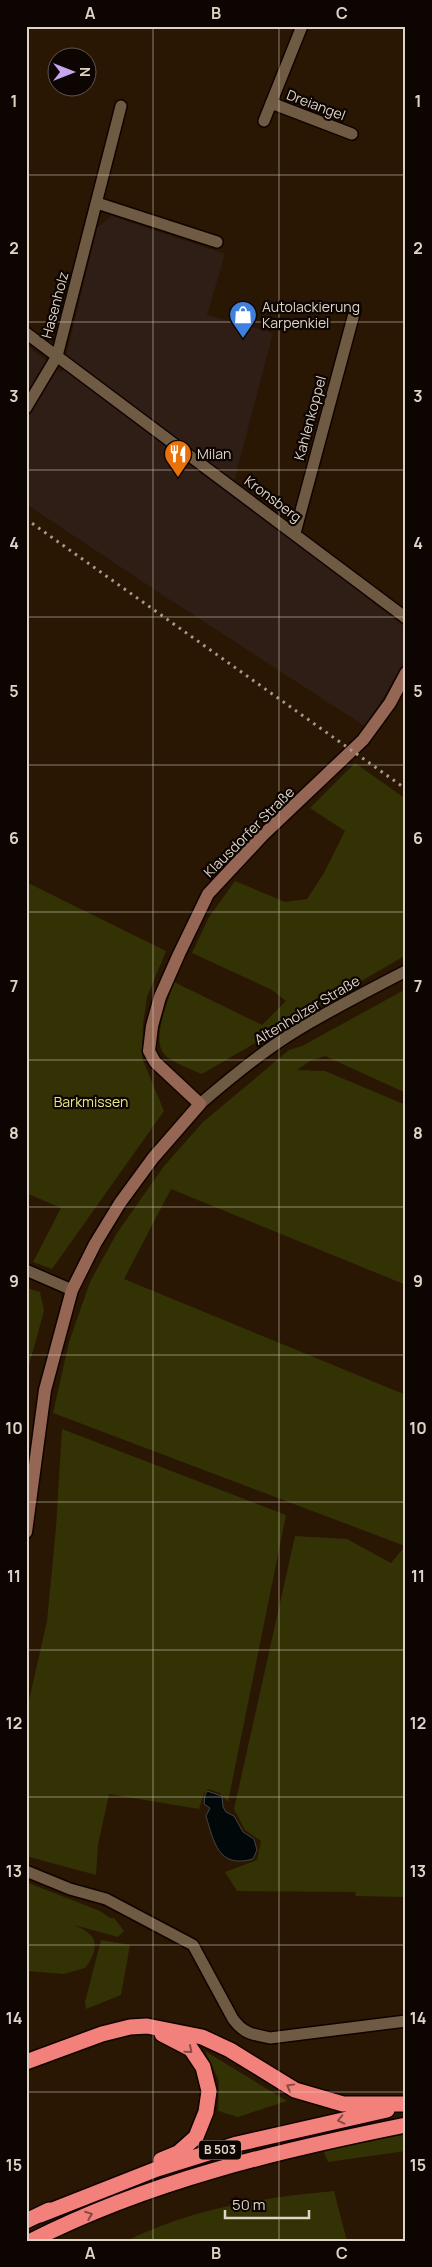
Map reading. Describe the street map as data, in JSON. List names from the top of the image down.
{
  "streets": {
    "highway": ["B 503"],
    "street": [
      "Dreiangel",
      "Hasenholz",
      "Kahlenkoppel",
      "Kronsberg",
      "Klausdorfer Straße",
      "Altenholzer Straße"
    ]
  },
  "crossings": [
    ["Hasenholz", "Kronsberg"],
    ["Kahlenkoppel", "Kronsberg"],
    ["Klausdorfer Straße", "Altenholzer Straße"]
  ],
  "parks": ["Barkmissen"],
  "places": {
    "shop": ["Autolackierung Karpenkiel"],
    "restaurant": ["Milan"]
  },
  "scale_bar": "50 m",
  "north": "right",
  "grid": {
    "columns": ["A", "B", "C"],
    "rows": [
      "1",
      "2",
      "3",
      "4",
      "5",
      "6",
      "7",
      "8",
      "9",
      "10",
      "11",
      "12",
      "13",
      "14",
      "15"
    ]
  }
}
